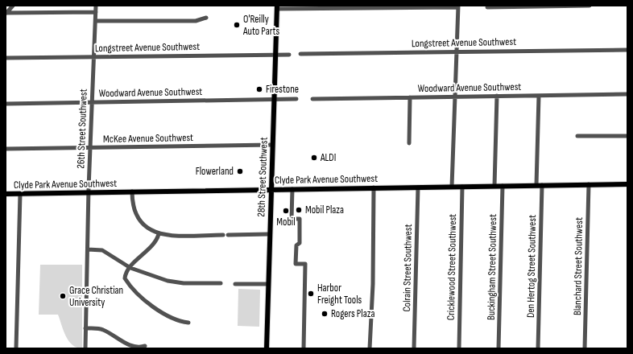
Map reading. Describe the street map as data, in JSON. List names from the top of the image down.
{
  "streets": {
    "main road": ["28th Street Southwest", "Clyde Park Avenue Southwest"],
    "street": [
      "Longstreet Avenue Southwest",
      "Woodward Avenue Southwest",
      "26th Street Southwest",
      "McKee Avenue Southwest",
      "Den Hertog Street Southwest",
      "Blanchard Street Southwest",
      "Cricklewood Street Southwest",
      "Buckingham Street Southwest",
      "Colrain Street Southwest"
    ]
  },
  "crossings": [
    ["Longstreet Avenue Southwest", "26th Street Southwest"],
    ["Longstreet Avenue Southwest", "28th Street Southwest"],
    ["Woodward Avenue Southwest", "26th Street Southwest"],
    ["Woodward Avenue Southwest", "28th Street Southwest"],
    ["26th Street Southwest", "McKee Avenue Southwest"],
    ["26th Street Southwest", "Clyde Park Avenue Southwest"],
    ["McKee Avenue Southwest", "28th Street Southwest"],
    ["28th Street Southwest", "Clyde Park Avenue Southwest"],
    ["Clyde Park Avenue Southwest", "Den Hertog Street Southwest"],
    ["Clyde Park Avenue Southwest", "Blanchard Street Southwest"],
    ["Clyde Park Avenue Southwest", "Cricklewood Street Southwest"],
    ["Clyde Park Avenue Southwest", "Buckingham Street Southwest"],
    ["Clyde Park Avenue Southwest", "Colrain Street Southwest"]
  ],
  "places": [
    "O'Reilly Auto Parts",
    "Firestone",
    "ALDI",
    "Flowerland",
    "Mobil Plaza",
    "Mobil",
    "Harbor Freight Tools",
    "Grace Christian University",
    "Rogers Plaza"
  ]
}
